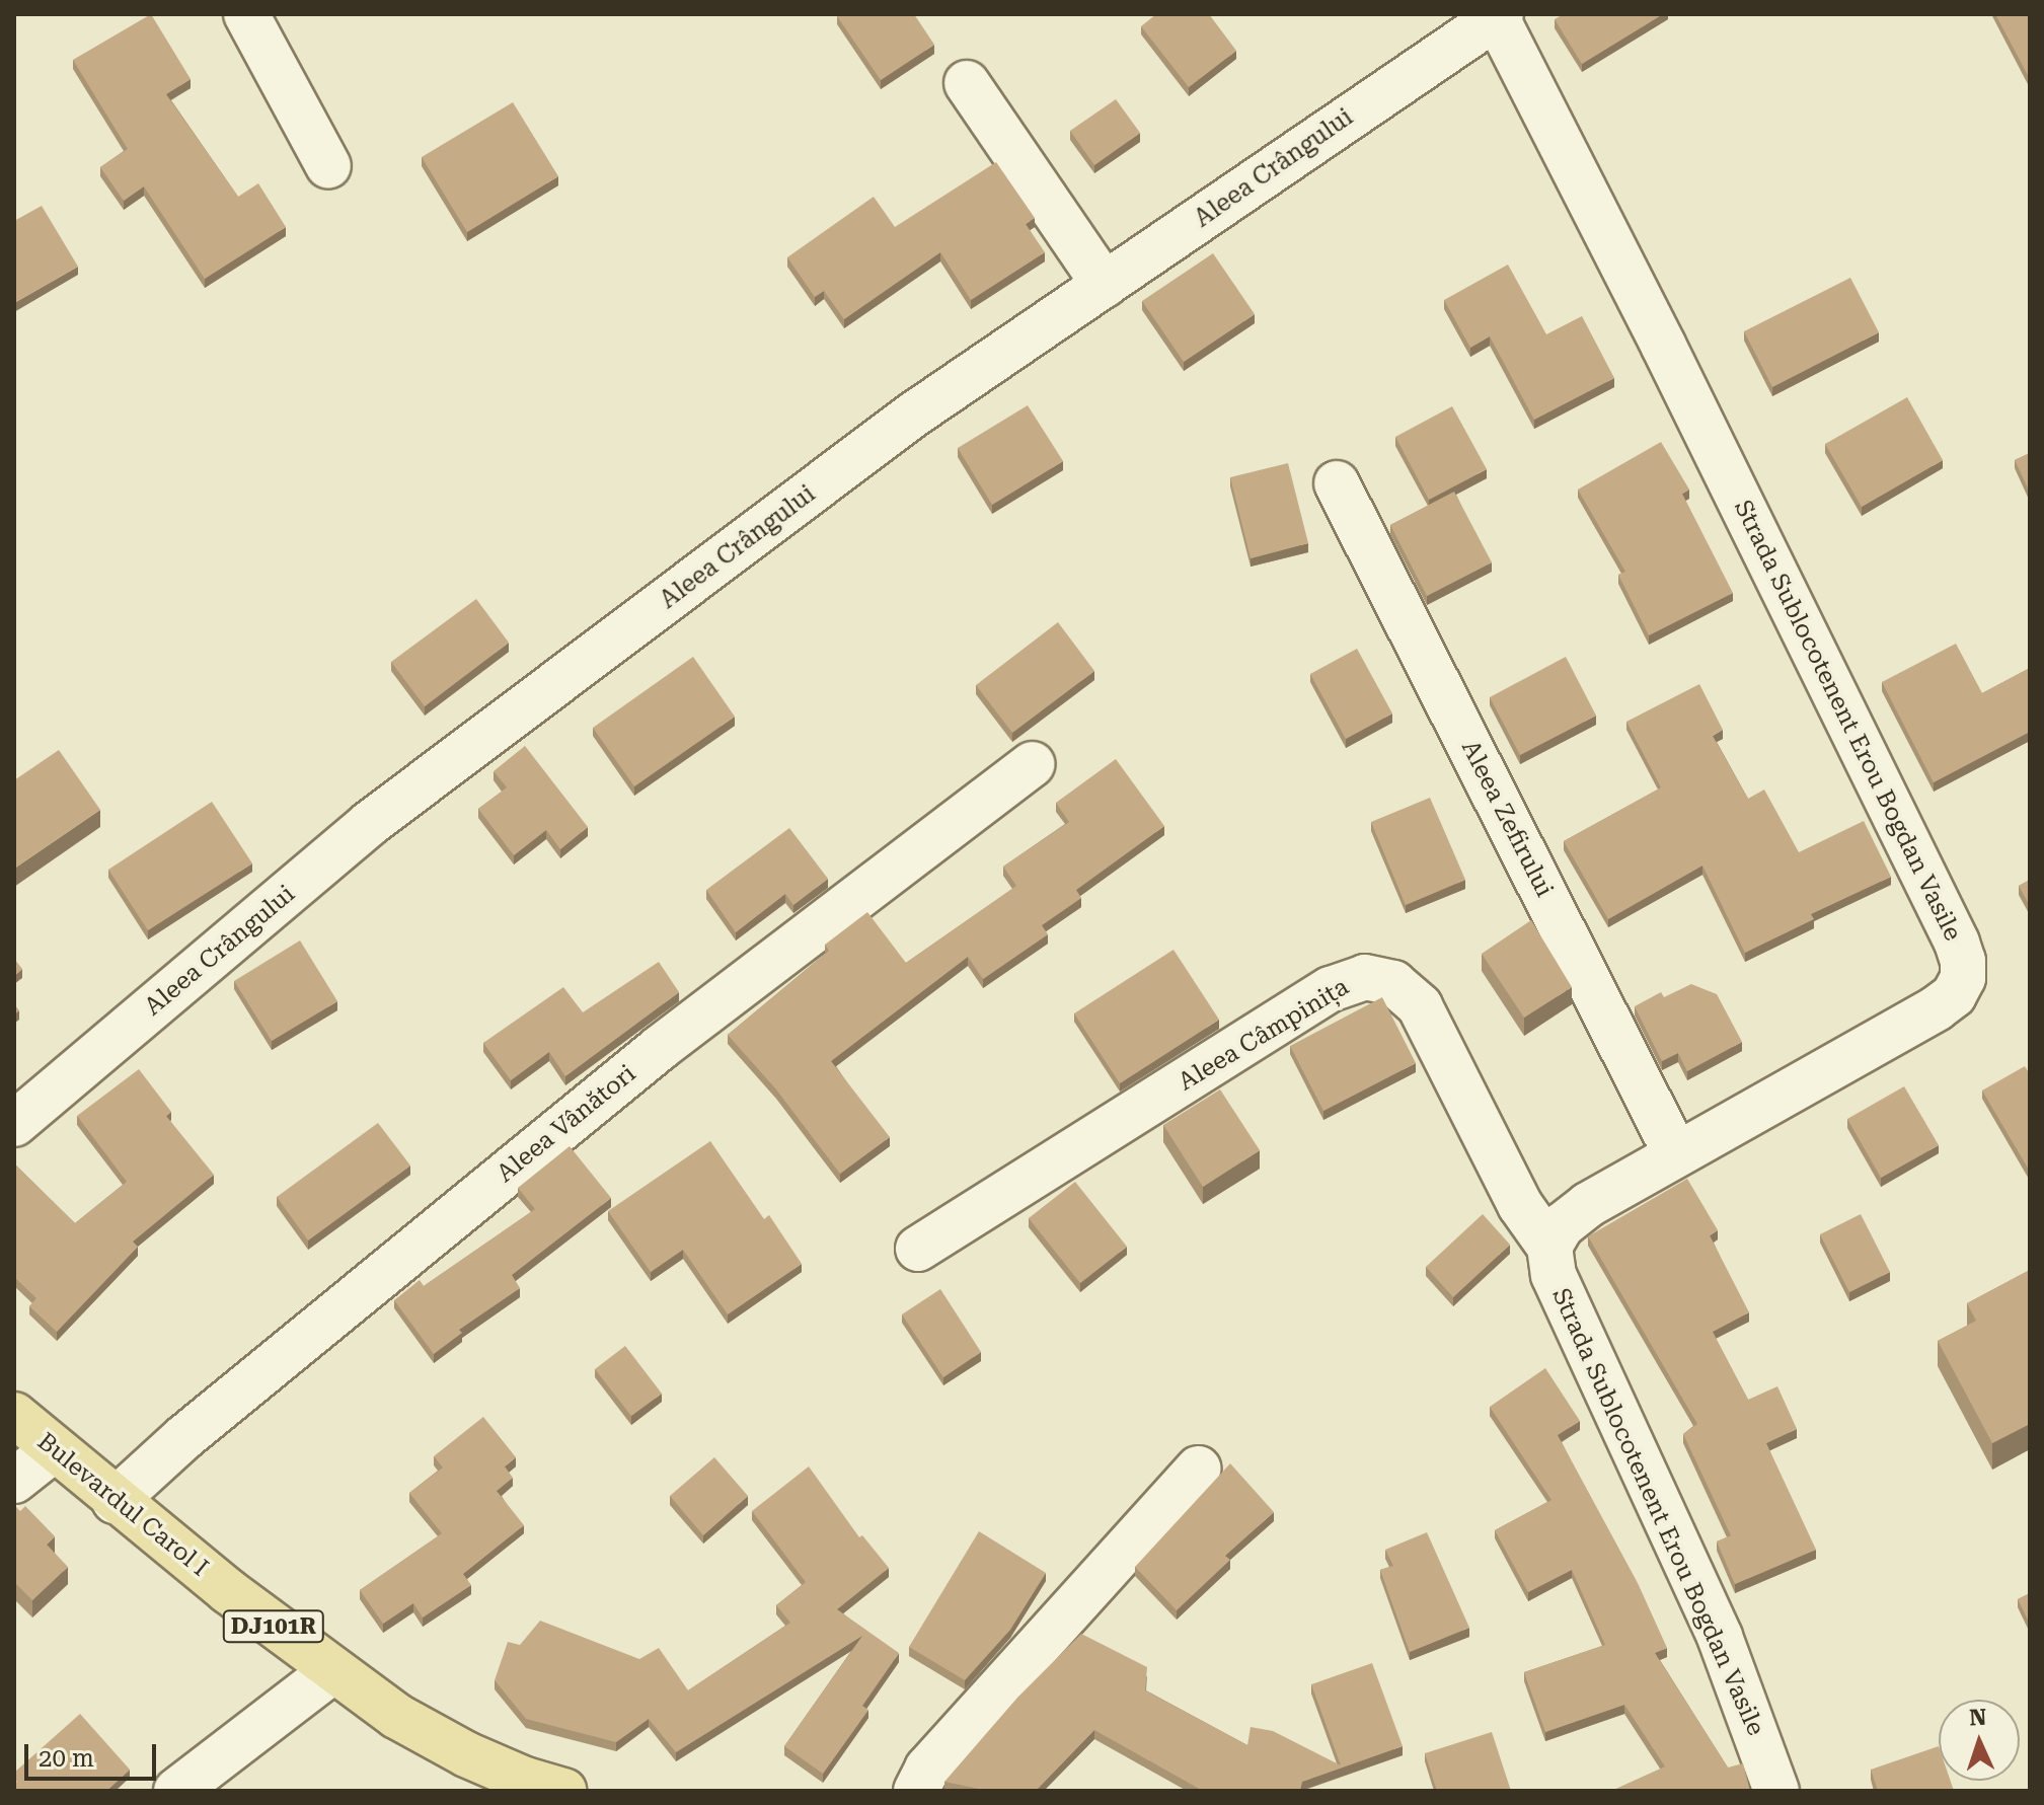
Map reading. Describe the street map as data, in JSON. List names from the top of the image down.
{
  "streets": {
    "main road": ["Bulevardul Carol I", "DJ101R"],
    "street": [
      "Aleea Crângului",
      "Strada Sublocotenent Erou Bogdan Vasile",
      "Aleea Zefirului",
      "Aleea Câmpinița",
      "Aleea Vânători"
    ]
  },
  "crossings": [
    ["Aleea Crângului", "Strada Sublocotenent Erou Bogdan Vasile"],
    ["Strada Sublocotenent Erou Bogdan Vasile", "Aleea Zefirului"],
    ["Strada Sublocotenent Erou Bogdan Vasile", "Aleea Câmpinița"],
    ["Aleea Vânători", "Bulevardul Carol I"]
  ],
  "scale_bar": "20 m",
  "north": "top"
}
